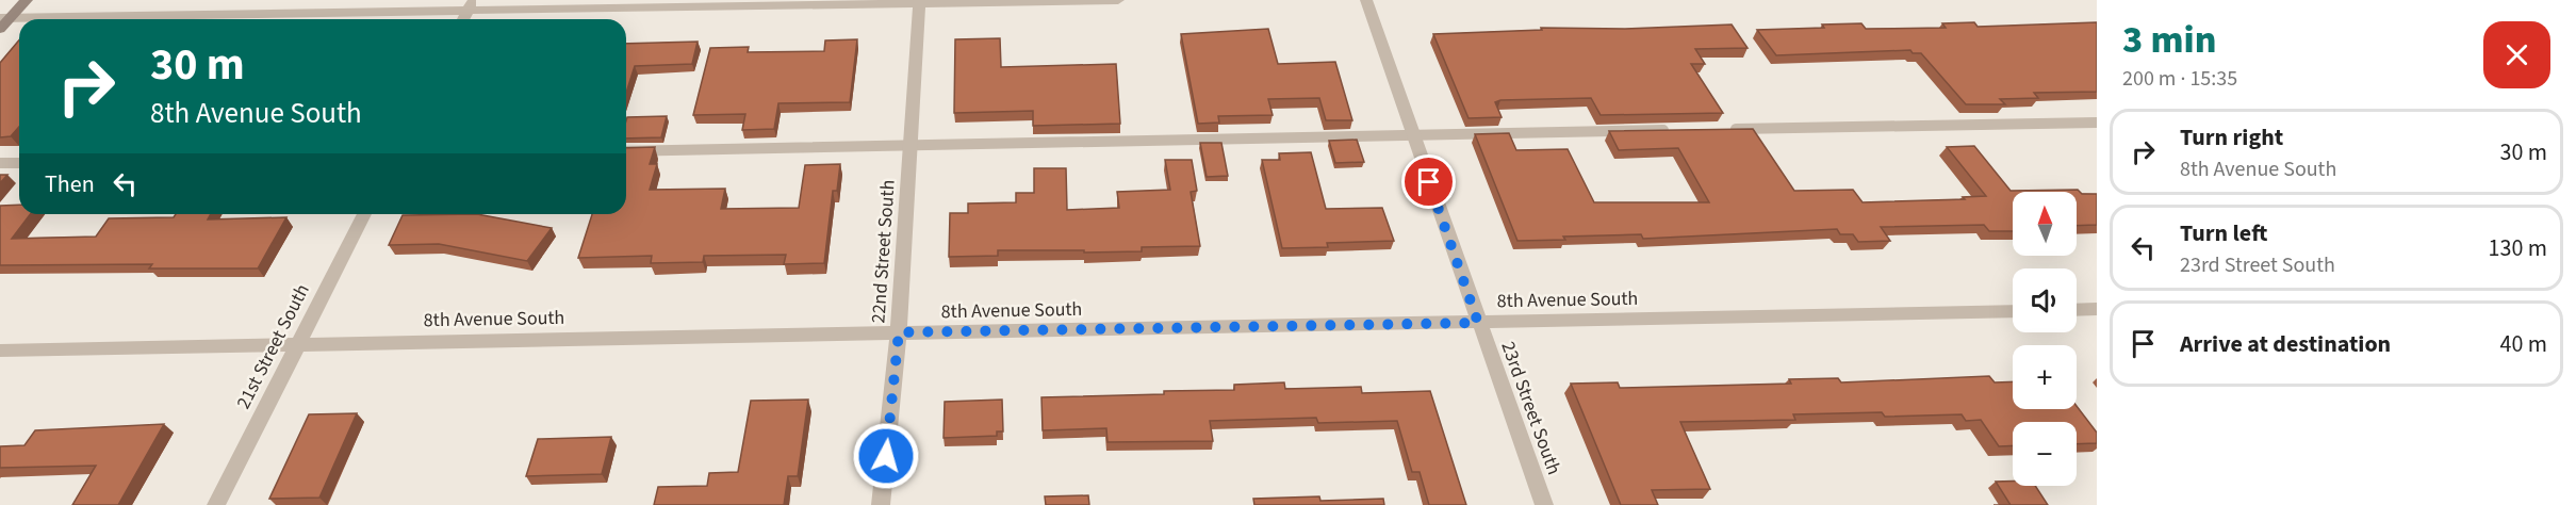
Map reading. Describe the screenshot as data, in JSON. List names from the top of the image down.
{
  "streets": {
    "street": [
      "22nd Street South",
      "8th Avenue South",
      "21st Street South",
      "23rd Street South"
    ]
  },
  "crossings": [
    ["22nd Street South", "8th Avenue South"],
    ["8th Avenue South", "21st Street South"],
    ["8th Avenue South", "23rd Street South"]
  ],
  "north": "top",
  "page": {
    "heading": ["3 min", "200 m · 15:35"],
    "turn": ["30 m", "8th Avenue South"],
    "list": [
      {
        "name": "Turn right",
        "note": "8th Avenue South",
        "value": "30 m"
      },
      {
        "name": "Turn left",
        "note": "23rd Street South",
        "value": "130 m"
      },
      {
        "name": "Arrive at destination",
        "value": "40 m"
      }
    ],
    "then": "Then",
    "map_buttons": ["+", "−"]
  }
}
